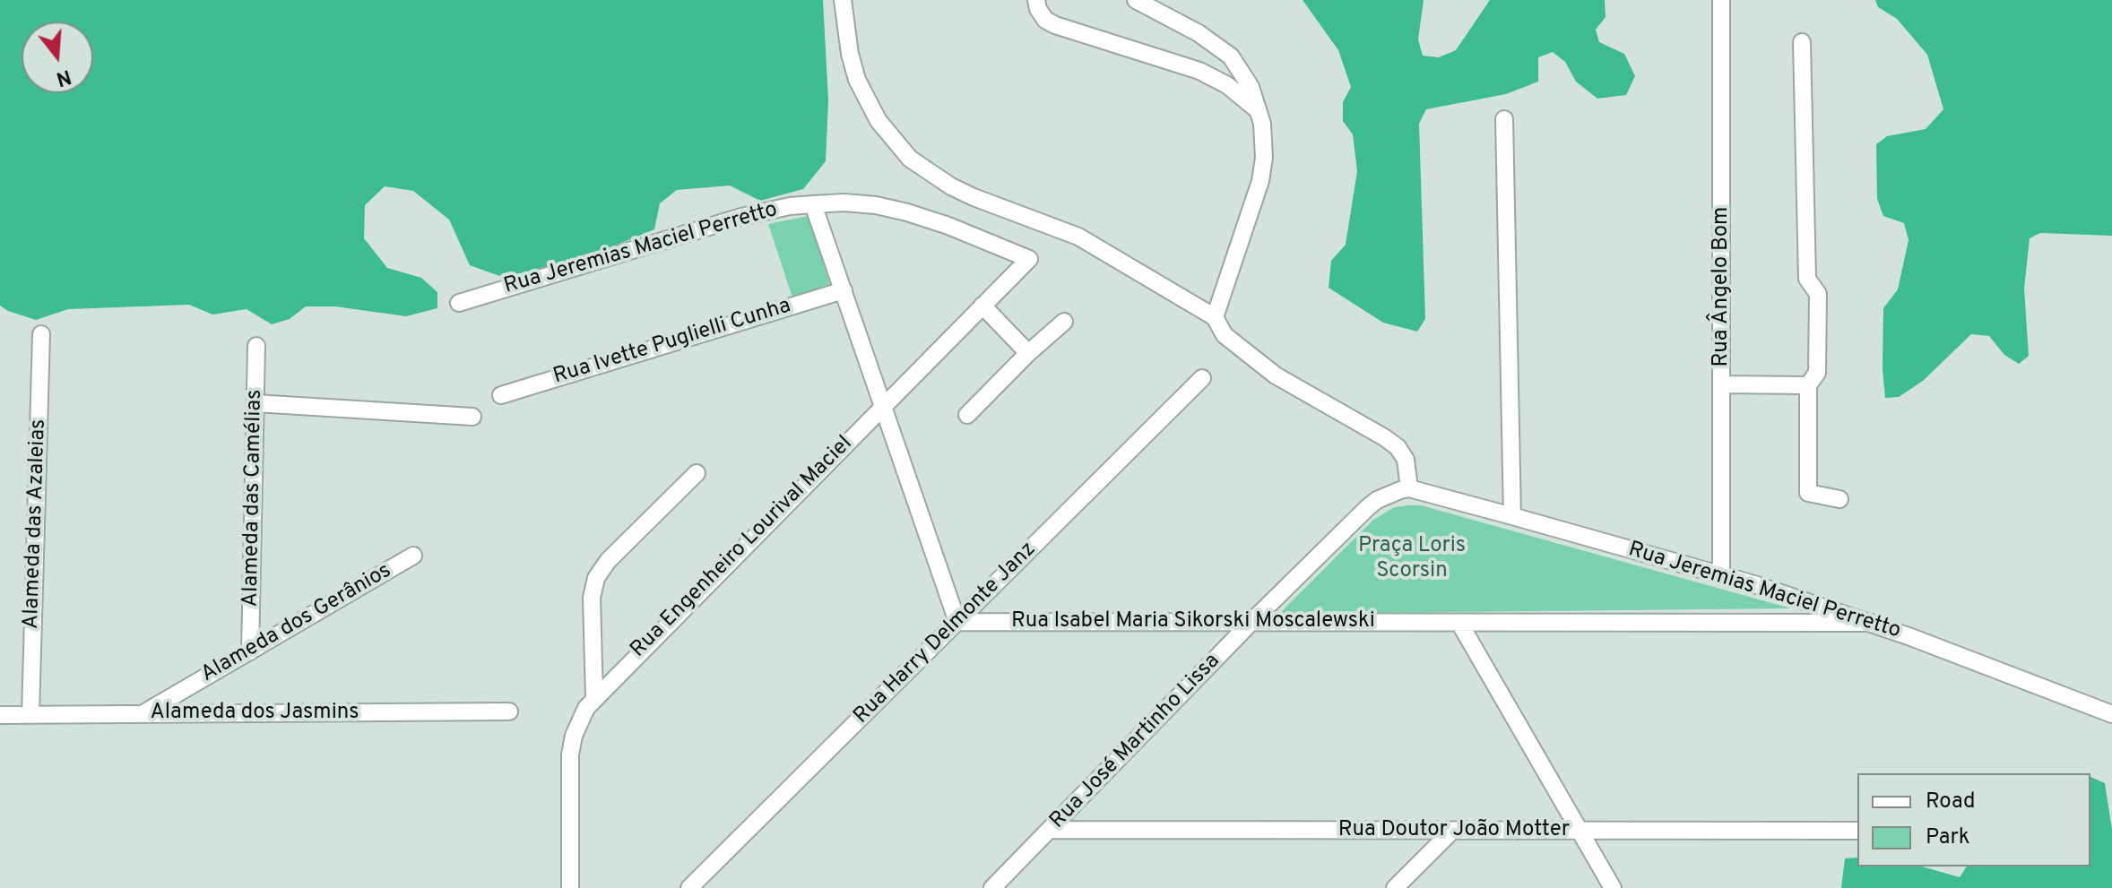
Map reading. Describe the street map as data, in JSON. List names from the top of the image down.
{
  "streets": {
    "street": [
      "Rua Jeremias Maciel Perretto",
      "Rua Ângelo Bom",
      "Rua Ivette Puglielli Cunha",
      "Alameda das Camélias",
      "Alameda das Azaleias",
      "Rua Engenheiro Lourival Maciel",
      "Rua Isabel Maria Sikorski Moscalewski",
      "Alameda dos Gerânios",
      "Rua Harry Delmonte Janz",
      "Alameda dos Jasmins",
      "Rua José Martinho Lissa",
      "Rua Doutor João Motter"
    ]
  },
  "crossings": [
    ["Rua Jeremias Maciel Perretto", "Rua Ângelo Bom"],
    ["Rua Jeremias Maciel Perretto", "Rua Engenheiro Lourival Maciel"],
    ["Rua Jeremias Maciel Perretto", "Rua Isabel Maria Sikorski Moscalewski"],
    ["Rua Jeremias Maciel Perretto", "Rua José Martinho Lissa"],
    ["Alameda das Camélias", "Alameda dos Gerânios"],
    ["Alameda das Azaleias", "Alameda dos Jasmins"],
    ["Rua Isabel Maria Sikorski Moscalewski", "Rua Harry Delmonte Janz"],
    ["Rua Isabel Maria Sikorski Moscalewski", "Rua José Martinho Lissa"],
    ["Alameda dos Gerânios", "Alameda dos Jasmins"],
    ["Rua José Martinho Lissa", "Rua Doutor João Motter"]
  ],
  "parks": ["Praça Loris Scorsin"],
  "legend": ["Road", "Park"],
  "north": "bottom"
}
